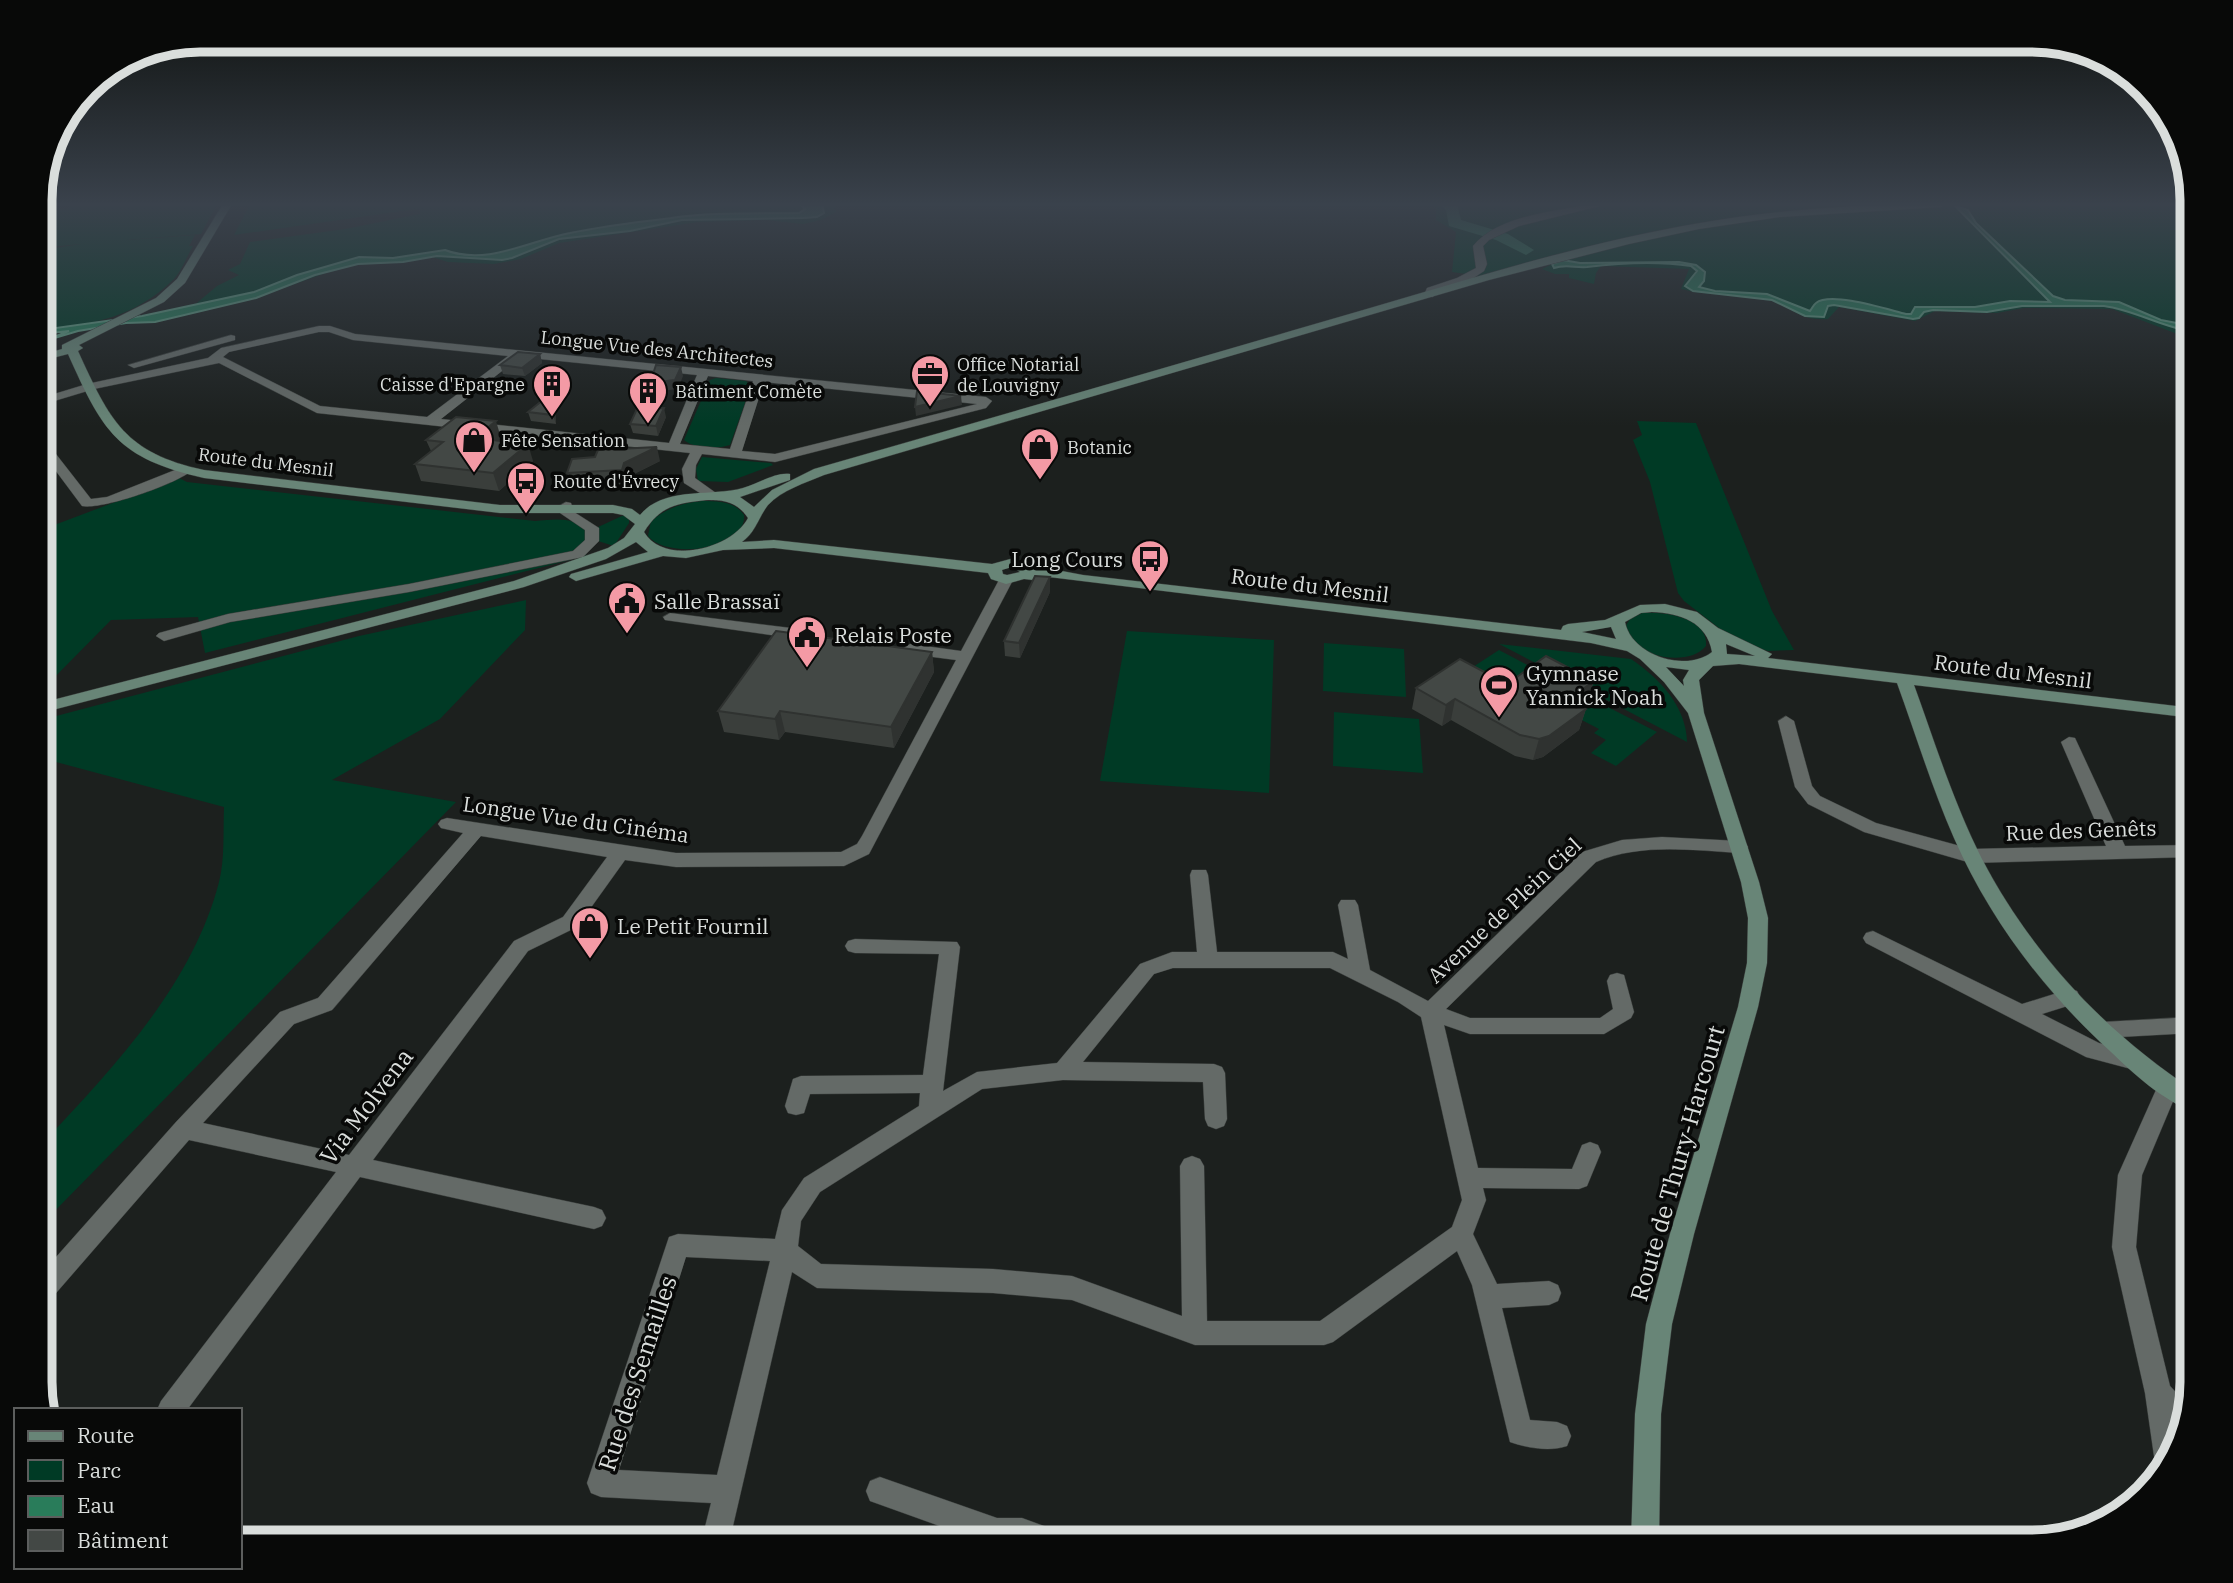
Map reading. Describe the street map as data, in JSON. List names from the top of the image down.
{
  "streets": {
    "main road": ["Route du Mesnil", "Route de Thury-Harcourt"],
    "street": [
      "Longue Vue des Architectes",
      "Longue Vue du Cinéma",
      "Rue des Genêts",
      "Avenue de Plein Ciel",
      "Via Molvena",
      "Rue des Semailles"
    ]
  },
  "crossings": [
    ["Route du Mesnil", "Route de Thury-Harcourt"],
    ["Longue Vue du Cinéma", "Via Molvena"],
    ["Avenue de Plein Ciel", "Route de Thury-Harcourt"]
  ],
  "places": {
    "office": ["Office Notarial de Louvigny"],
    "building": ["Caisse d'Epargne", "Bâtiment Comète"],
    "shop": ["Fête Sensation", "Botanic", "Le Petit Fournil"],
    "bus stop": ["Route d'Évrecy", "Long Cours"],
    "public building": ["Salle Brassaï", "Relais Poste"],
    "sports": ["Gymnase Yannick Noah"]
  },
  "legend": [
    "Route",
    "Parc",
    "Eau",
    "Bâtiment"
  ]
}
